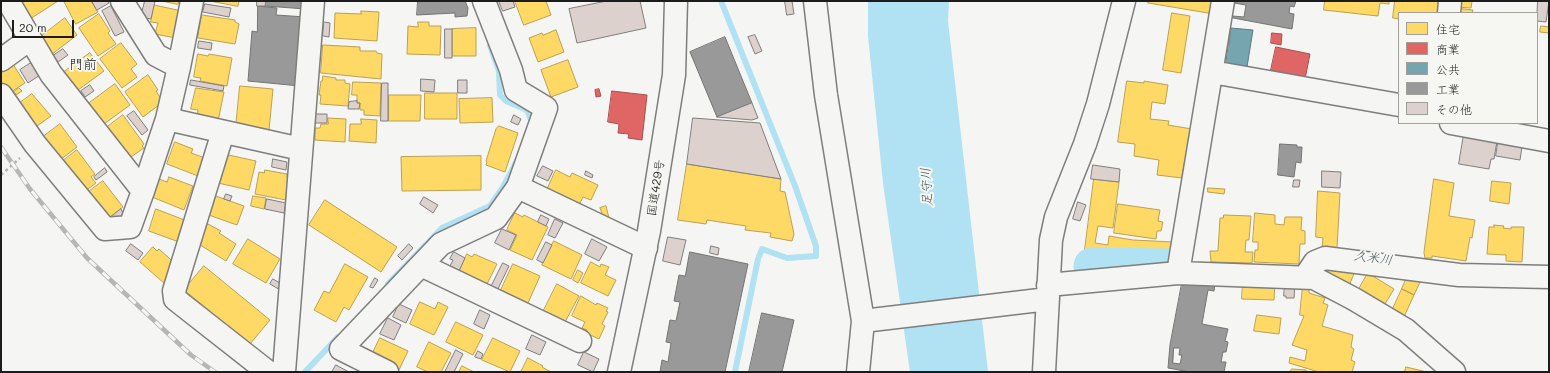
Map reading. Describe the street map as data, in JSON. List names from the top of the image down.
{
  "streets": {
    "main road": ["国道429号"]
  },
  "districts": ["門前"],
  "water": ["足守川", "久米川"],
  "legend": [
    "住宅",
    "商業",
    "公共",
    "工業",
    "その他"
  ],
  "scale_bar": "20 m"
}
